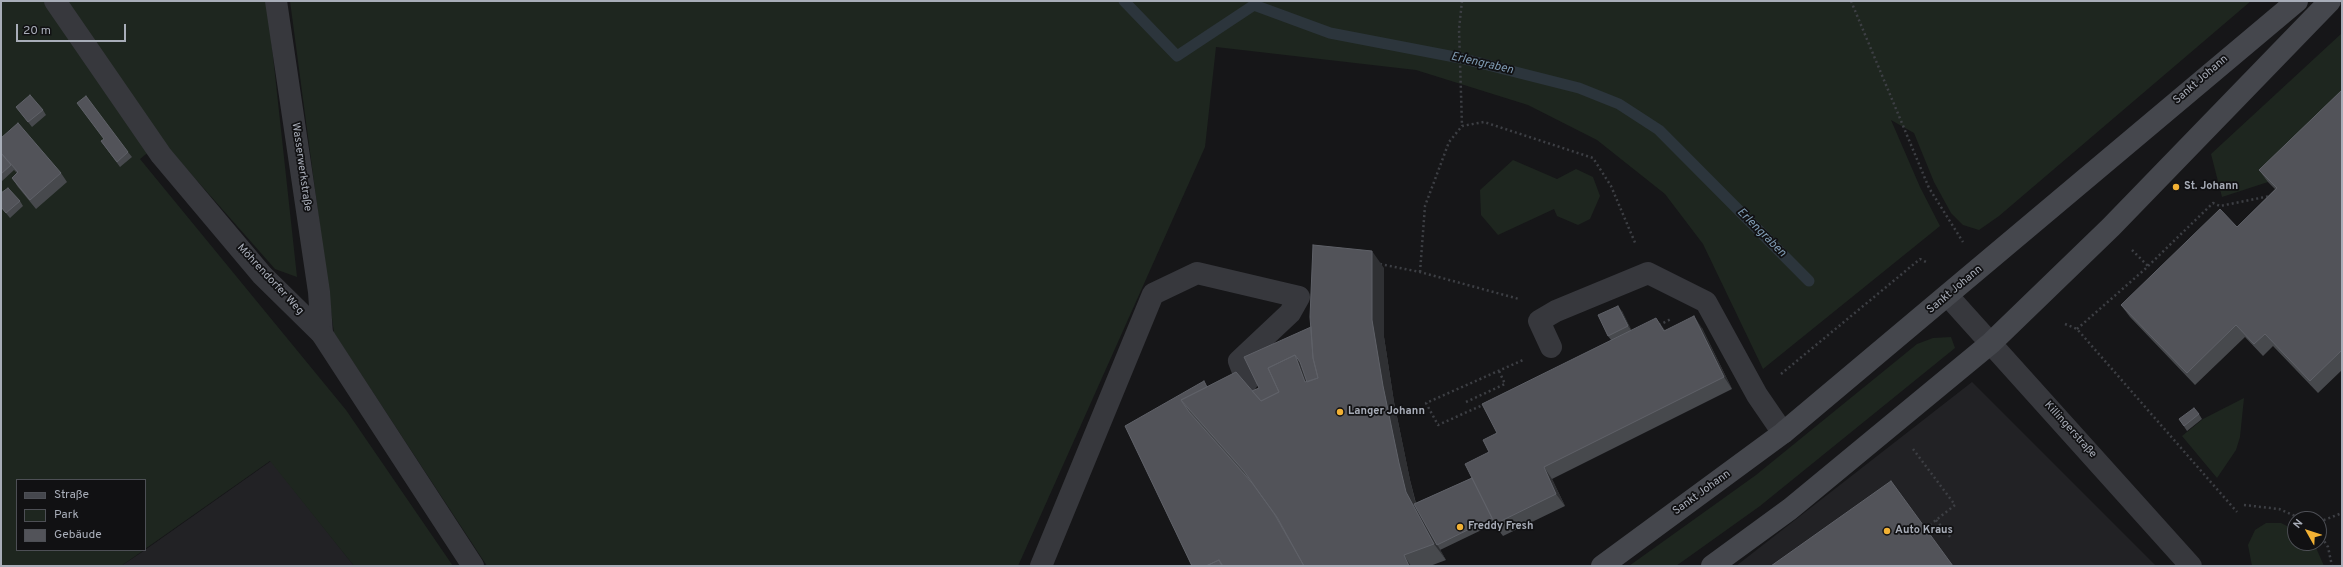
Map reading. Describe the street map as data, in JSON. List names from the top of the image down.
{
  "streets": {
    "main road": ["Sankt Johann"],
    "street": ["Wasserwerkstraße", "Möhrendorfer Weg", "Killingerstraße"]
  },
  "crossings": [
    ["Sankt Johann", "Killingerstraße"],
    ["Wasserwerkstraße", "Möhrendorfer Weg"]
  ],
  "water": ["Erlengraben"],
  "places": [
    "St. Johann",
    "Langer Johann",
    "Freddy Fresh",
    "Auto Kraus"
  ],
  "legend": ["Straße", "Park", "Gebäude"],
  "scale_bar": "20 m",
  "north": "top left"
}
